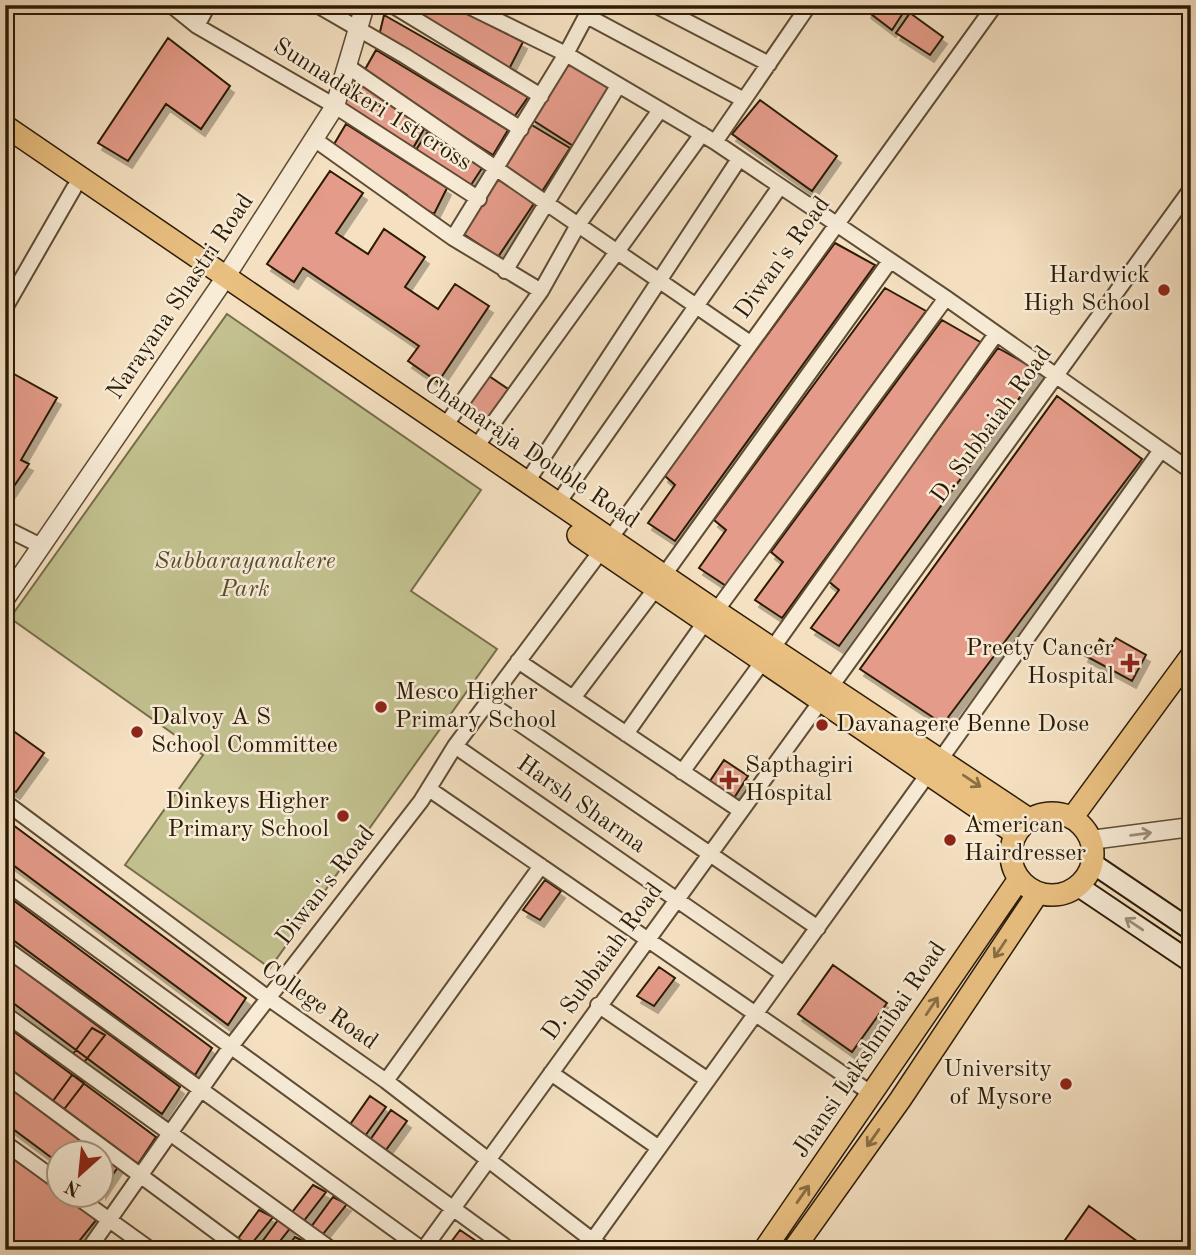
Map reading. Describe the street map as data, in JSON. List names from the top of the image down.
{
  "streets": {
    "main road": ["Chamaraja Double Road", "Jhansi Lakshmibai Road"],
    "street": [
      "Sunnadakeri 1st cross",
      "Diwan's Road",
      "Narayana Shastri Road",
      "D. Subbaiah Road",
      "Harsh Sharma",
      "College Road"
    ]
  },
  "crossings": [
    ["Sunnadakeri 1st cross", "Narayana Shastri Road"],
    ["Diwan's Road", "Chamaraja Double Road"],
    ["Diwan's Road", "Harsh Sharma"],
    ["Diwan's Road", "College Road"],
    ["Narayana Shastri Road", "Chamaraja Double Road"],
    ["D. Subbaiah Road", "Chamaraja Double Road"],
    ["D. Subbaiah Road", "Harsh Sharma"],
    ["D. Subbaiah Road", "College Road"],
    ["Chamaraja Double Road", "Jhansi Lakshmibai Road"]
  ],
  "parks": ["Subbarayanakere Park"],
  "places": {
    "other": [
      "Hardwick High School",
      "Mesco Higher Primary School",
      "Davanagere Benne Dose",
      "Dalvoy A S School Committee",
      "Dinkeys Higher Primary School",
      "American Hairdresser",
      "University of Mysore"
    ],
    "health": ["Preety Cancer Hospital", "Sapthagiri Hospital"]
  },
  "north": "bottom left"
}
